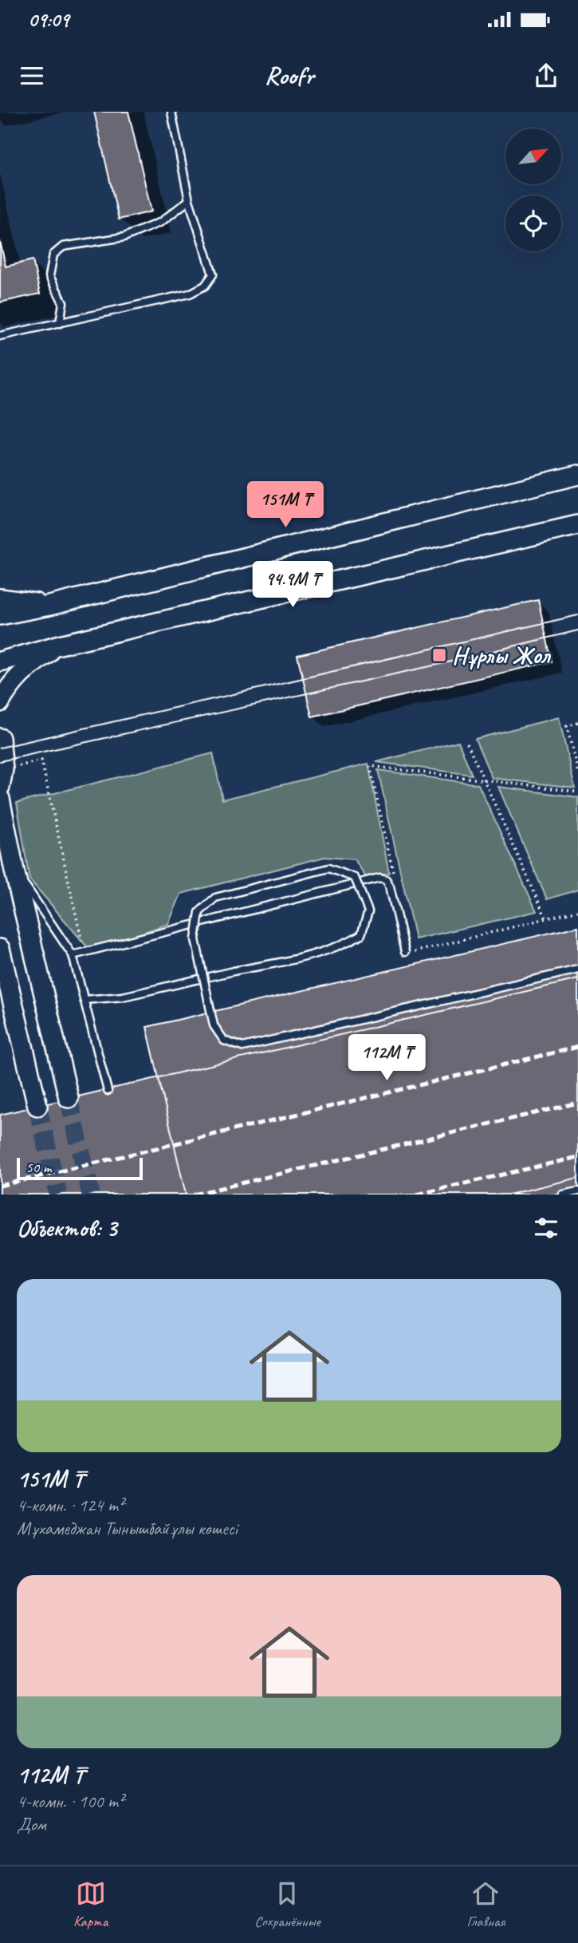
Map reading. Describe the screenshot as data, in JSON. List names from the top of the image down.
{
  "places": {
    "transit": ["Нұрлы Жол"]
  },
  "scale_bar": "50 m",
  "north": "top right",
  "page": {
    "status": "09:09",
    "header": "Roofr",
    "price": ["151M ₸", "94.9M ₸", "112M ₸"],
    "scale": "50 m",
    "heading": "Объектов: 3",
    "list": [
      {
        "name": "151M ₸",
        "note": "4-комн. · 124 m² · Мұхамеджан Тынышбайұлы көшесі"
      },
      {
        "name": "112M ₸",
        "note": "4-комн. · 100 m² · Дом"
      }
    ],
    "tabs": ["Карта", "Сохранённые", "Главная"]
  }
}
